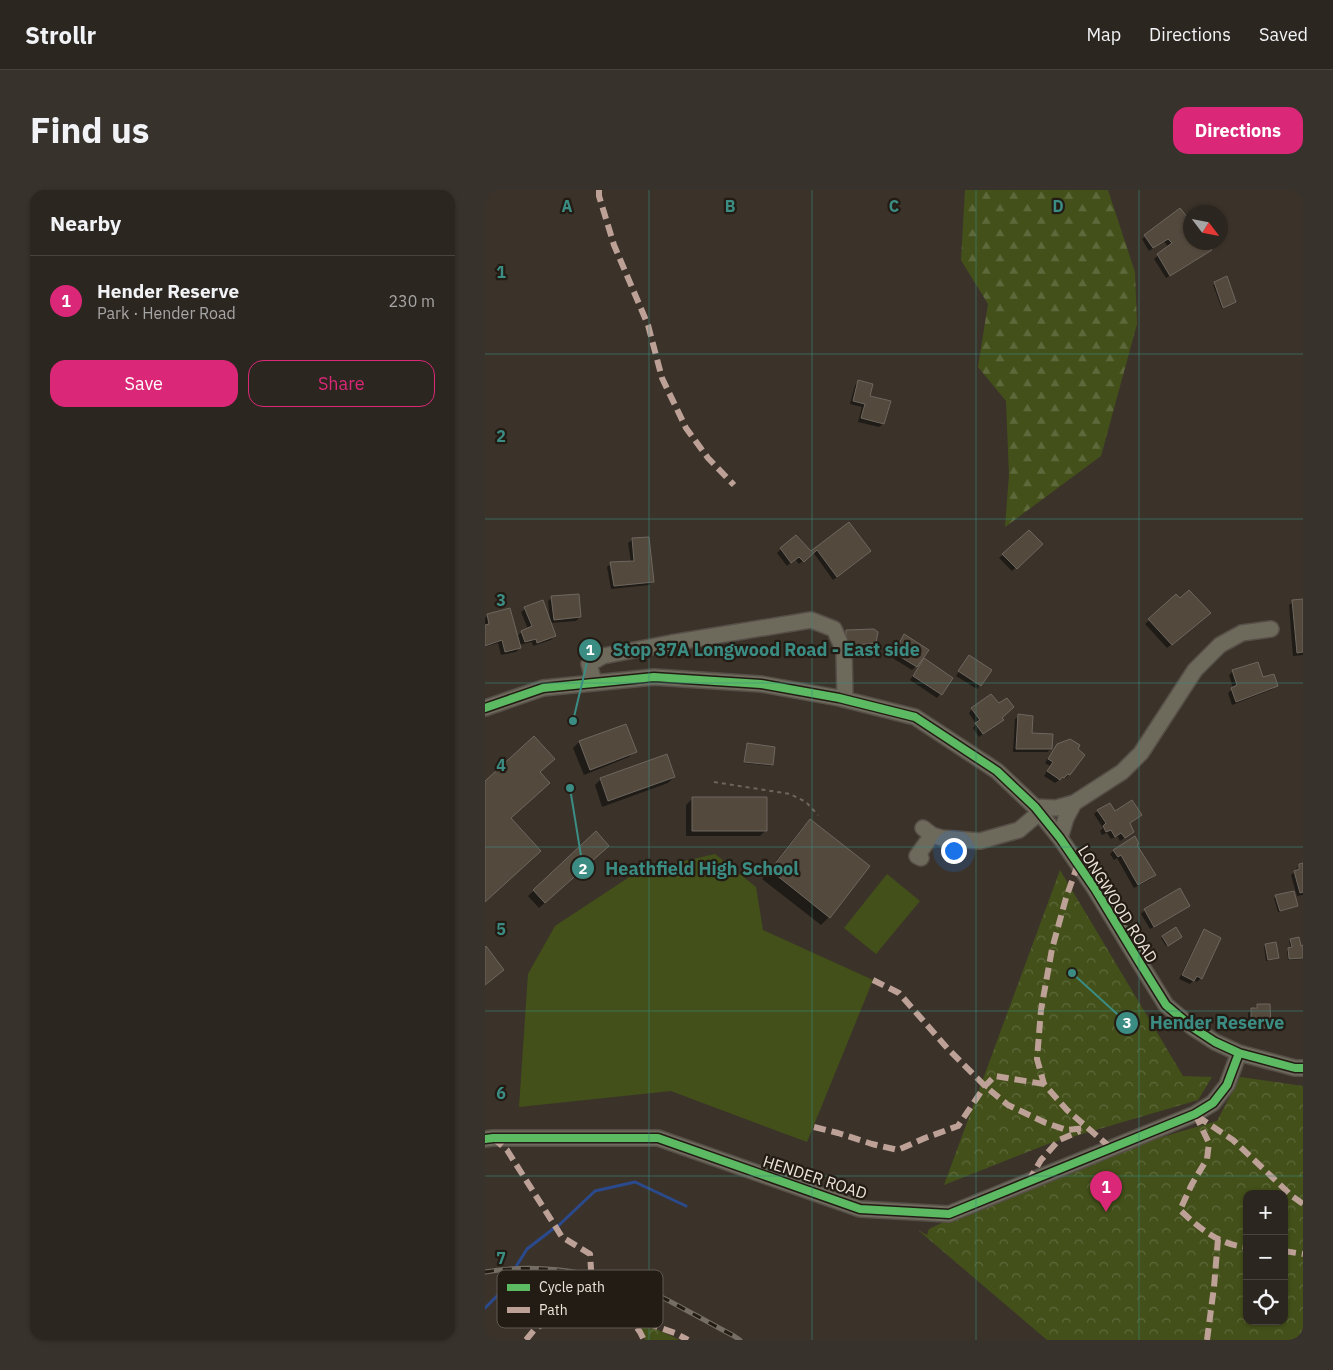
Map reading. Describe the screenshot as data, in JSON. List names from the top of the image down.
{
  "streets": {
    "street": ["LONGWOOD ROAD", "HENDER ROAD"]
  },
  "crossings": [
    ["LONGWOOD ROAD", "HENDER ROAD"]
  ],
  "places": ["Stop 37A Longwood Road - East side", "Heathfield High School", "Hender Reserve"],
  "legend": ["Cycle path", "Path"],
  "north": "bottom right",
  "page": {
    "header": "Strollr",
    "nav": ["Map", "Directions", "Saved"],
    "title": "Find us",
    "buttons": [
      "Directions",
      ["Save", "Share"]
    ],
    "heading": "Nearby",
    "list": [
      {
        "mark": "1",
        "name": "Hender Reserve",
        "note": "Park · Hender Road",
        "value": "230 m"
      }
    ],
    "pins": "1",
    "map_buttons": ["+", "−"]
  },
  "grid": {
    "columns": [
      "A",
      "B",
      "C",
      "D"
    ],
    "rows": [
      "1",
      "2",
      "3",
      "4",
      "5",
      "6",
      "7"
    ]
  }
}
